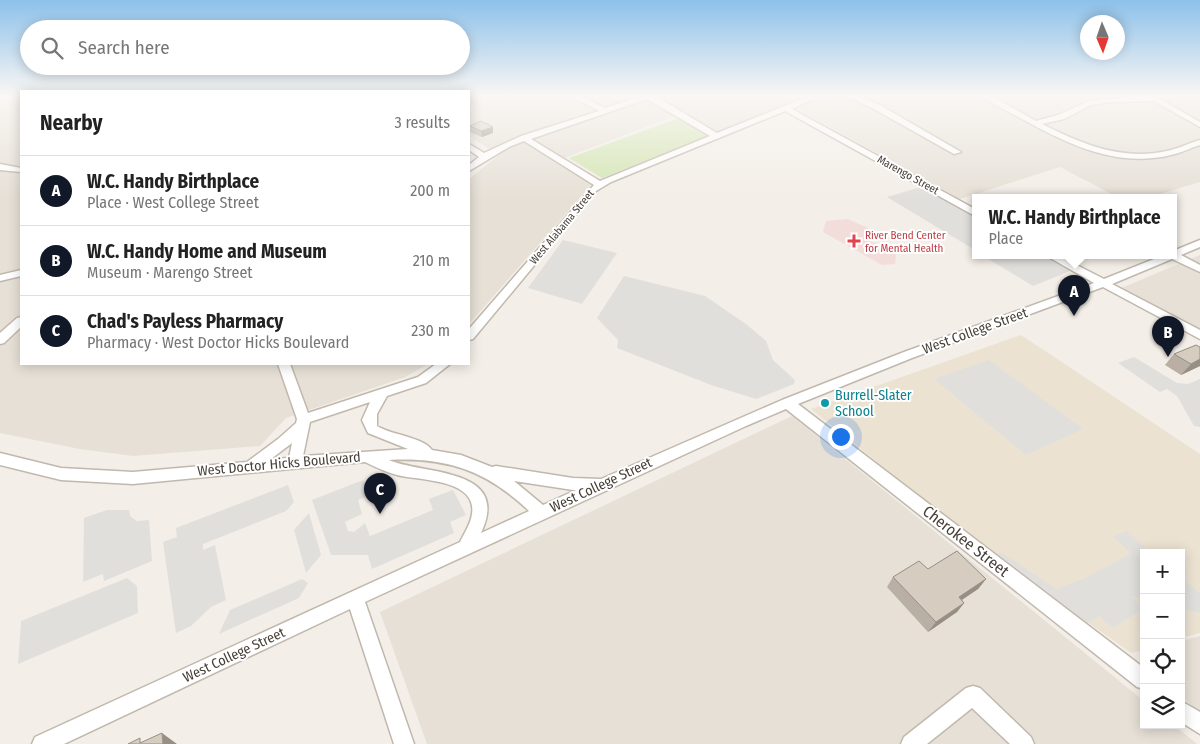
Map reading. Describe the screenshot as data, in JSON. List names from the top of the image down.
{
  "streets": {
    "street": [
      "Marengo Street",
      "West Alabama Street",
      "West College Street",
      "West Doctor Hicks Boulevard",
      "Cherokee Street"
    ]
  },
  "crossings": [
    ["West College Street", "West Doctor Hicks Boulevard"],
    ["West College Street", "Cherokee Street"]
  ],
  "places": {
    "health": ["River Bend Center for Mental Health"],
    "other": ["Burrell-Slater School"]
  },
  "north": "bottom",
  "page": {
    "search": "Search here",
    "heading": ["Nearby", "3 results"],
    "list": [
      {
        "mark": "A",
        "name": "W.C. Handy Birthplace",
        "note": "Place · West College Street",
        "value": "200 m"
      },
      {
        "mark": "B",
        "name": "W.C. Handy Home and Museum",
        "note": "Museum · Marengo Street",
        "value": "210 m"
      },
      {
        "mark": "C",
        "name": "Chad's Payless Pharmacy",
        "note": "Pharmacy · West Doctor Hicks Boulevard",
        "value": "230 m"
      }
    ],
    "popup": ["W.C. Handy Birthplace", "Place"],
    "pins": ["A", "B", "C"],
    "map_buttons": ["+", "−"]
  }
}
